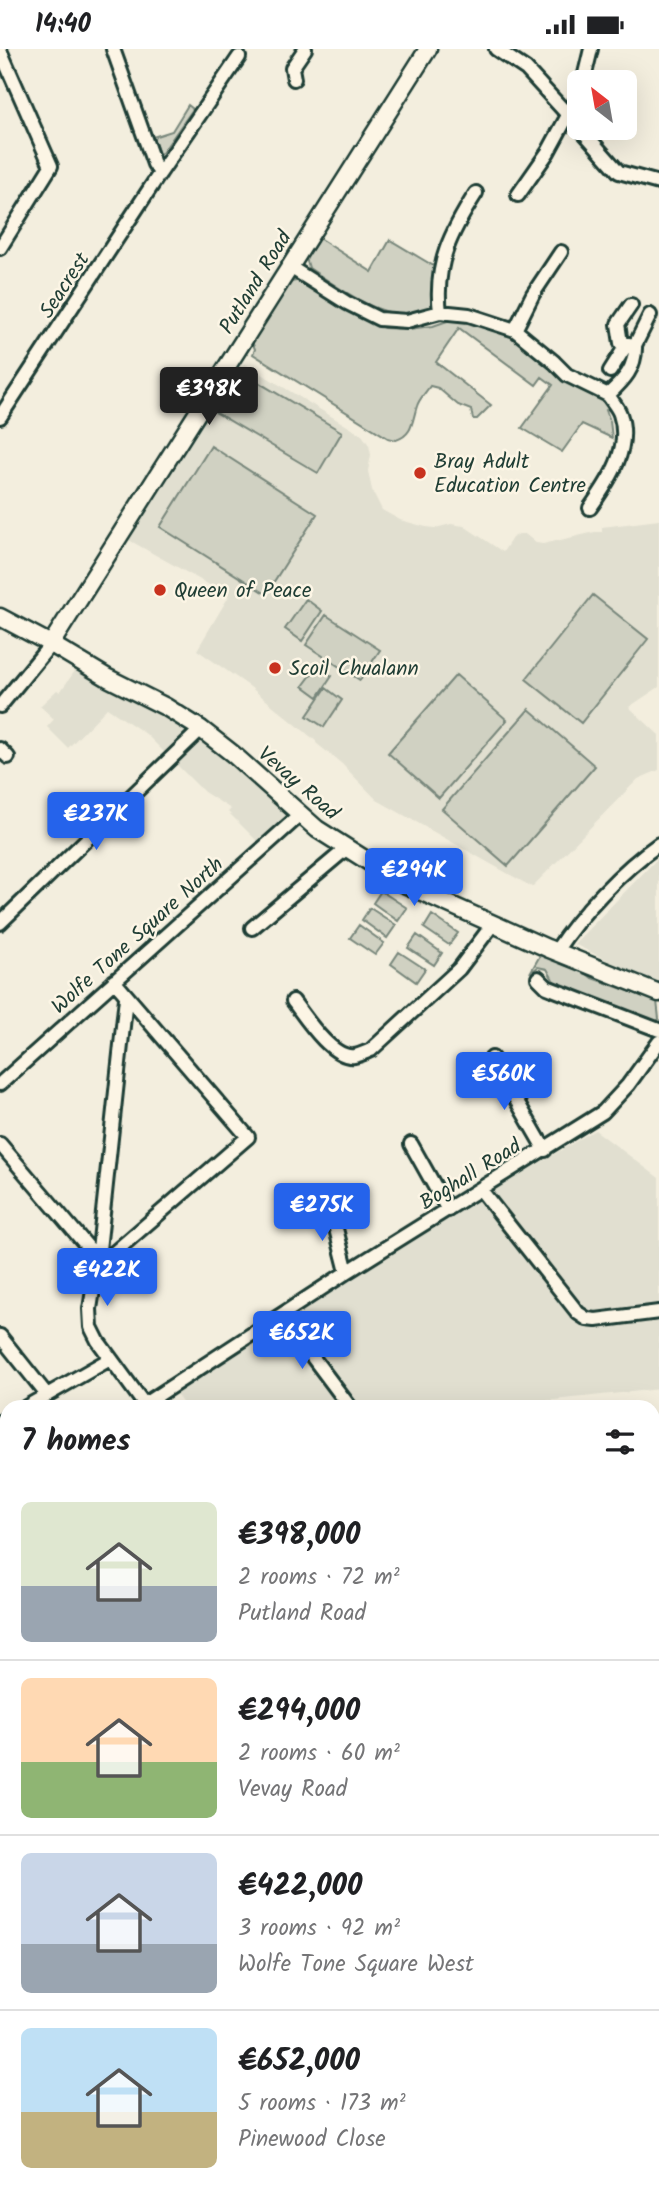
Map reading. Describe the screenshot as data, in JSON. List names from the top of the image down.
{
  "streets": {
    "main road": ["Putland Road", "Vevay Road"],
    "street": ["Seacrest", "Wolfe Tone Square North", "Boghall Road"]
  },
  "crossings": [
    ["Putland Road", "Vevay Road"],
    ["Vevay Road", "Wolfe Tone Square North"]
  ],
  "places": ["Bray Adult Education Centre", "Queen of Peace", "Scoil Chualann"],
  "north": "top left",
  "page": {
    "status": "14:40",
    "price": [
      "€398K",
      "€237K",
      "€294K",
      "€560K",
      "€275K",
      "€422K",
      "€652K"
    ],
    "heading": "7 homes",
    "list": [
      {
        "name": "€398,000",
        "note": "2 rooms · 72 m² · Putland Road"
      },
      {
        "name": "€294,000",
        "note": "2 rooms · 60 m² · Vevay Road"
      },
      {
        "name": "€422,000",
        "note": "3 rooms · 92 m² · Wolfe Tone Square West"
      },
      {
        "name": "€652,000",
        "note": "5 rooms · 173 m² · Pinewood Close"
      }
    ]
  }
}
